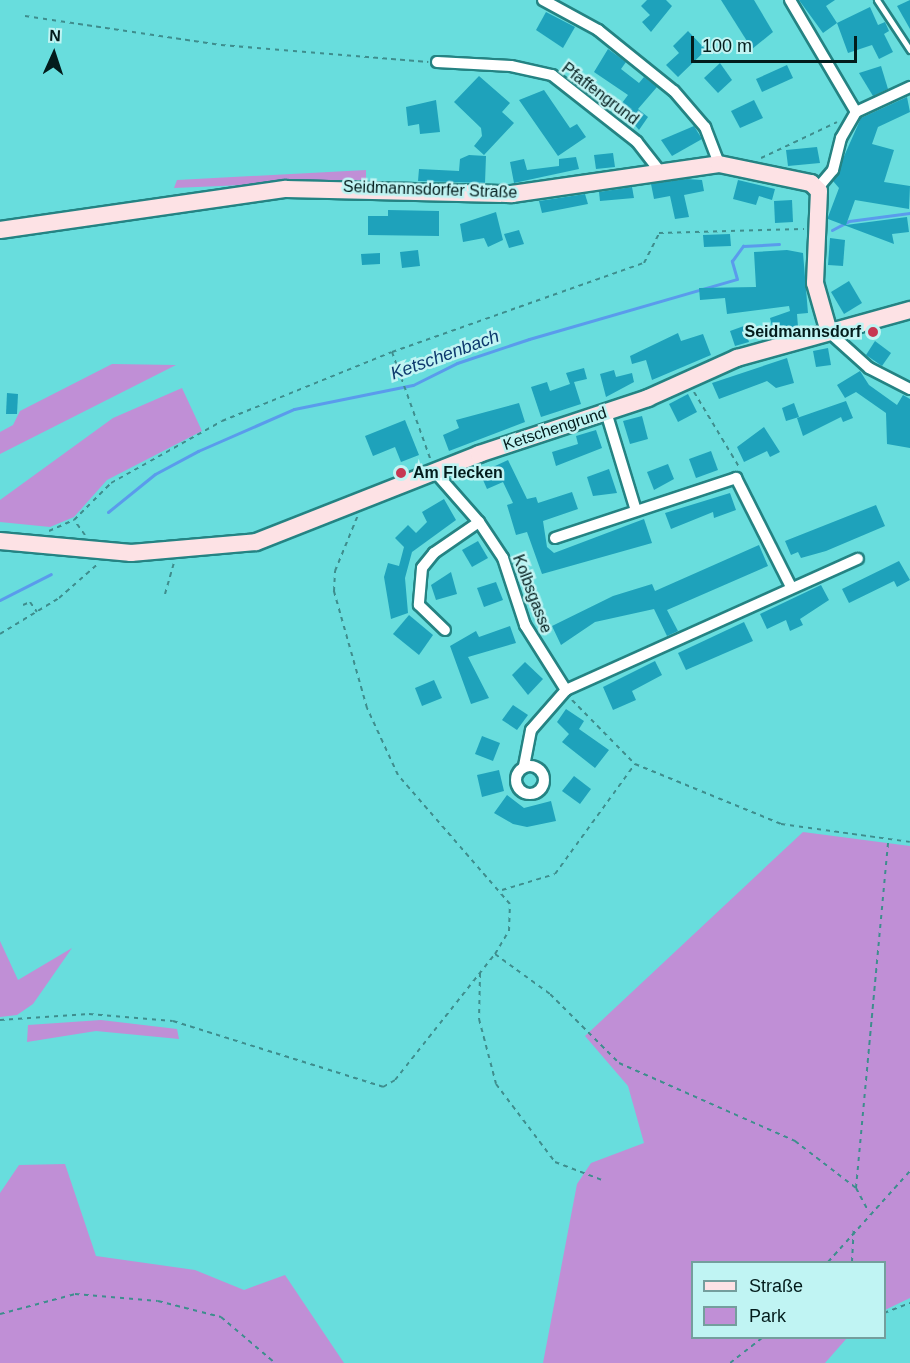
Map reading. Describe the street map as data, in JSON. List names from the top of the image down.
{
  "streets": {
    "street": [
      "Pfaffengrund",
      "Seidmannsdorfer Straße",
      "Ketschengrund",
      "Kolbsgasse"
    ]
  },
  "crossings": [
    ["Pfaffengrund", "Seidmannsdorfer Straße"],
    ["Ketschengrund", "Kolbsgasse"]
  ],
  "water": ["Ketschenbach"],
  "places": ["Seidmannsdorf", "Am Flecken"],
  "legend": ["Straße", "Park"],
  "scale_bar": "100 m",
  "north": "top"
}
